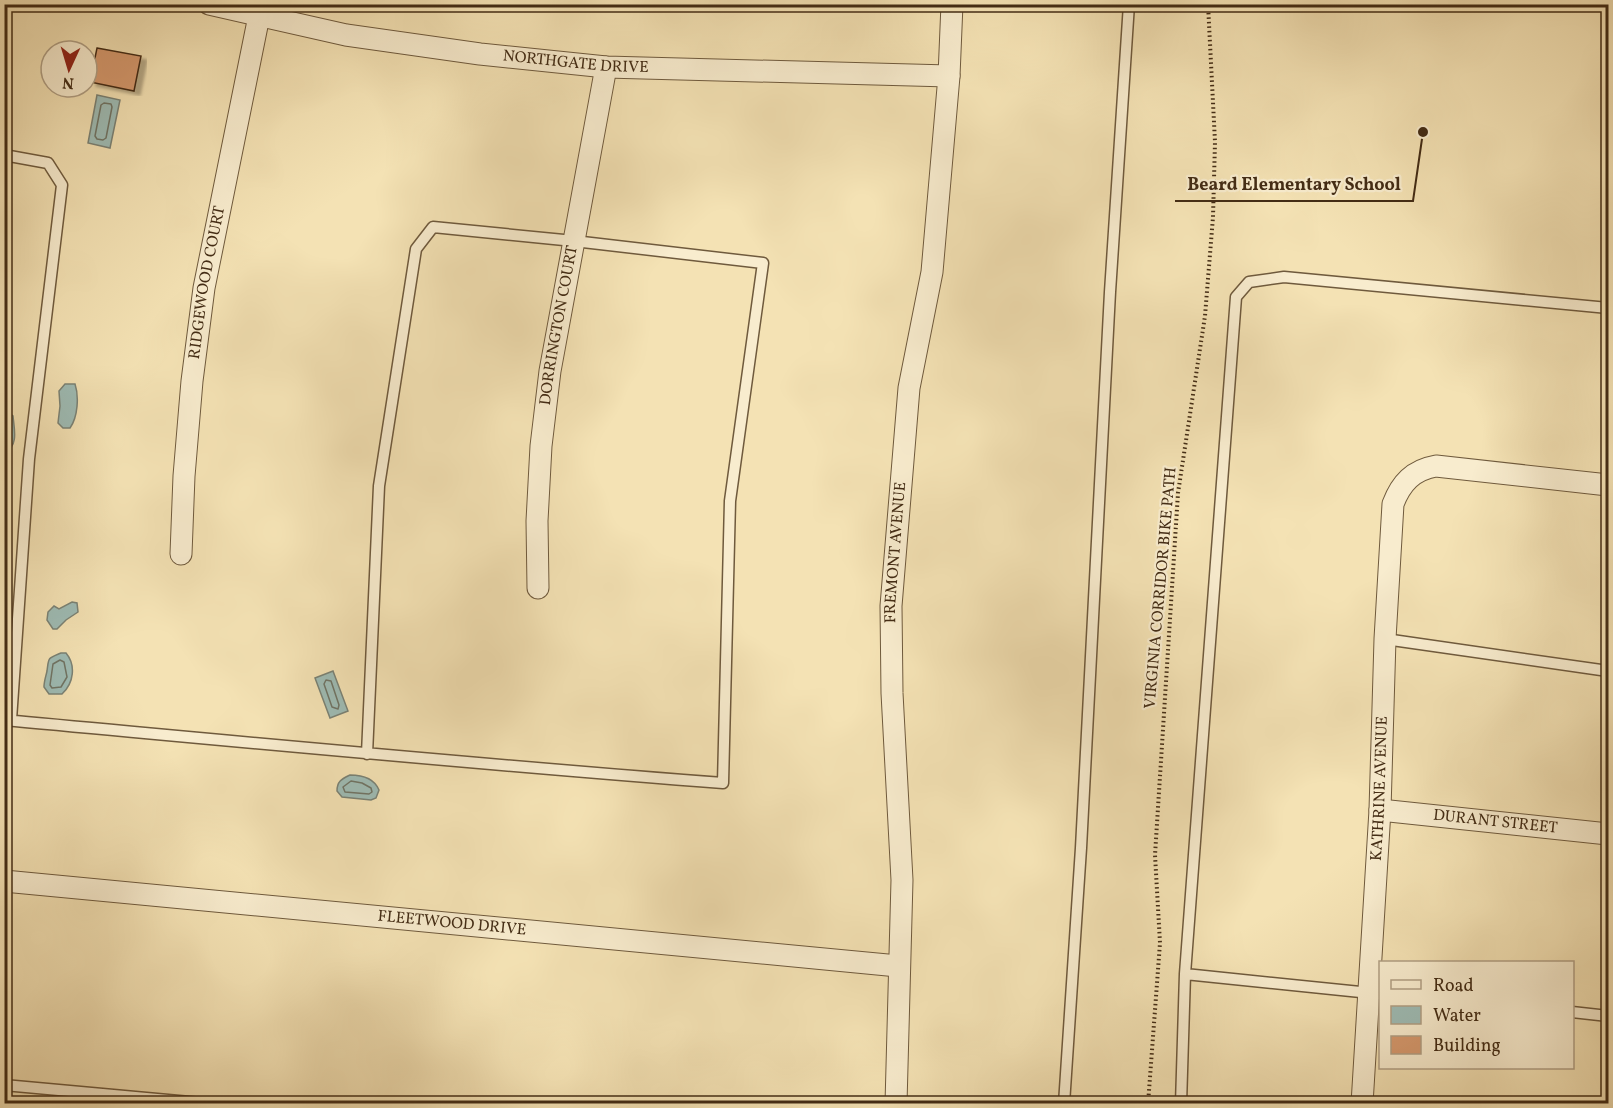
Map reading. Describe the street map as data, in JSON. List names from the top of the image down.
{
  "streets": {
    "street": [
      "NORTHGATE DRIVE",
      "RIDGEWOOD COURT",
      "DORRINGTON COURT",
      "FREMONT AVENUE",
      "KATHRINE AVENUE",
      "DURANT STREET",
      "FLEETWOOD DRIVE"
    ],
    "path": ["VIRGINIA CORRIDOR BIKE PATH"]
  },
  "crossings": [
    ["NORTHGATE DRIVE", "RIDGEWOOD COURT"],
    ["NORTHGATE DRIVE", "DORRINGTON COURT"],
    ["NORTHGATE DRIVE", "FREMONT AVENUE"],
    ["FREMONT AVENUE", "FLEETWOOD DRIVE"],
    ["KATHRINE AVENUE", "DURANT STREET"]
  ],
  "places": ["Beard Elementary School"],
  "legend": ["Road", "Water", "Building"],
  "north": "bottom"
}
